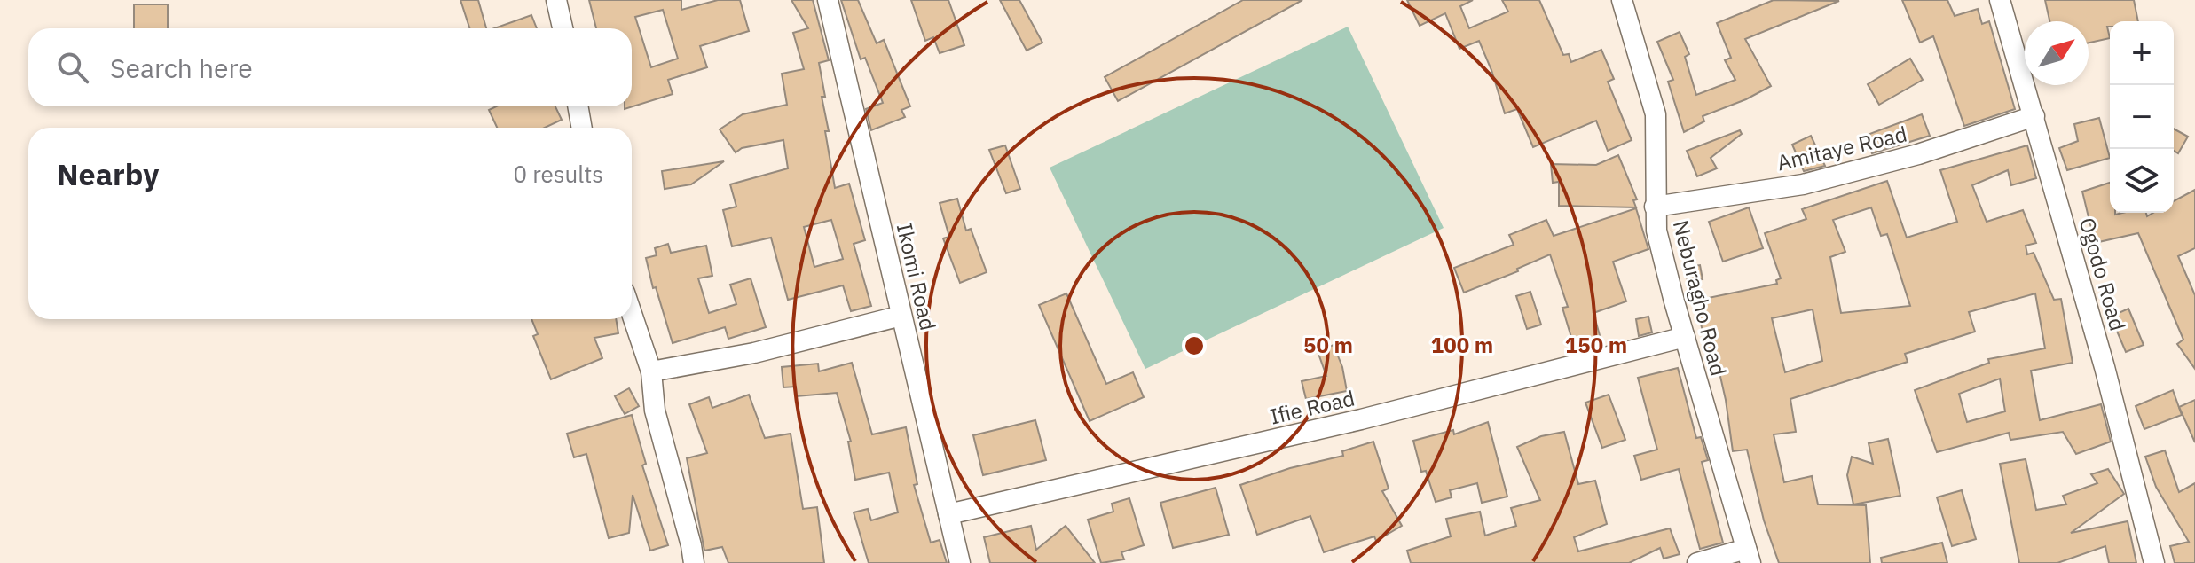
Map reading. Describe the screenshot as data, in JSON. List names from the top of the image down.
{
  "streets": {
    "street": [
      "Amitaye Road",
      "Ogodo Road",
      "Ikomi Road",
      "Neburagho Road",
      "Ifie Road"
    ]
  },
  "crossings": [
    ["Amitaye Road", "Ogodo Road"],
    ["Amitaye Road", "Neburagho Road"],
    ["Ikomi Road", "Ifie Road"],
    ["Neburagho Road", "Ifie Road"]
  ],
  "north": "top right",
  "page": {
    "map_buttons": ["+", "−"],
    "search": "Search here",
    "heading": ["Nearby", "0 results"]
  },
  "rings": ["50 m", "100 m", "150 m"]
}
